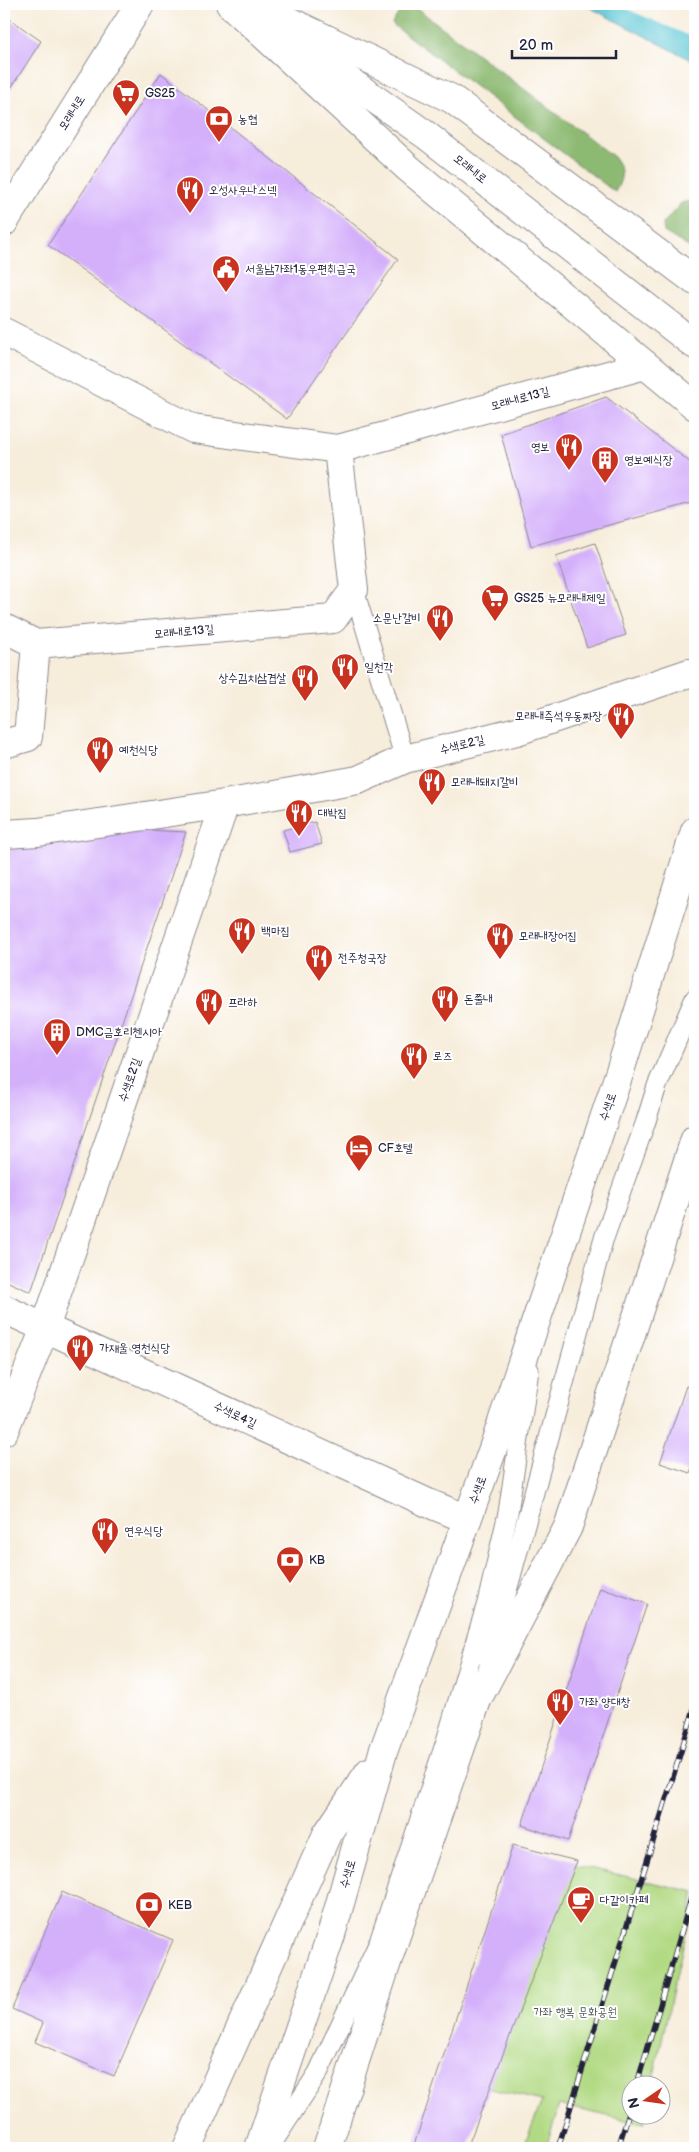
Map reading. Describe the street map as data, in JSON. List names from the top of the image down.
{
  "streets": {
    "main road": [
      "모래내로",
      "모래내로13길",
      "수색로2길",
      "수색로",
      "수색로4길"
    ]
  },
  "crossings": [
    ["수색로2길", "수색로4길"],
    ["수색로", "수색로4길"]
  ],
  "parks": ["가좌 행복 문화공원"],
  "places": {
    "supermarket": ["GS25", "GS25 뉴모래내제일"],
    "bank": ["농협", "KB", "KEB"],
    "restaurant": [
      "오성사우나스넥",
      "영보",
      "소문난갈비",
      "일천각",
      "상수김치삼겹살",
      "모래내즉석우동짜장",
      "예천식당",
      "모래내돼지갈비",
      "대박집",
      "백마집",
      "모래내장어집",
      "전주청국장",
      "돈쭐내",
      "프라하",
      "로즈",
      "가재울 영천식당",
      "연우식당",
      "가좌 양대창"
    ],
    "public building": ["서울남가좌1동우편취급국"],
    "building": ["영보예식장", "DMC금호리첸시아"],
    "hotel": ["CF호텔"],
    "cafe": ["다같이카페"]
  },
  "scale_bar": "20 m",
  "north": "left"
}
